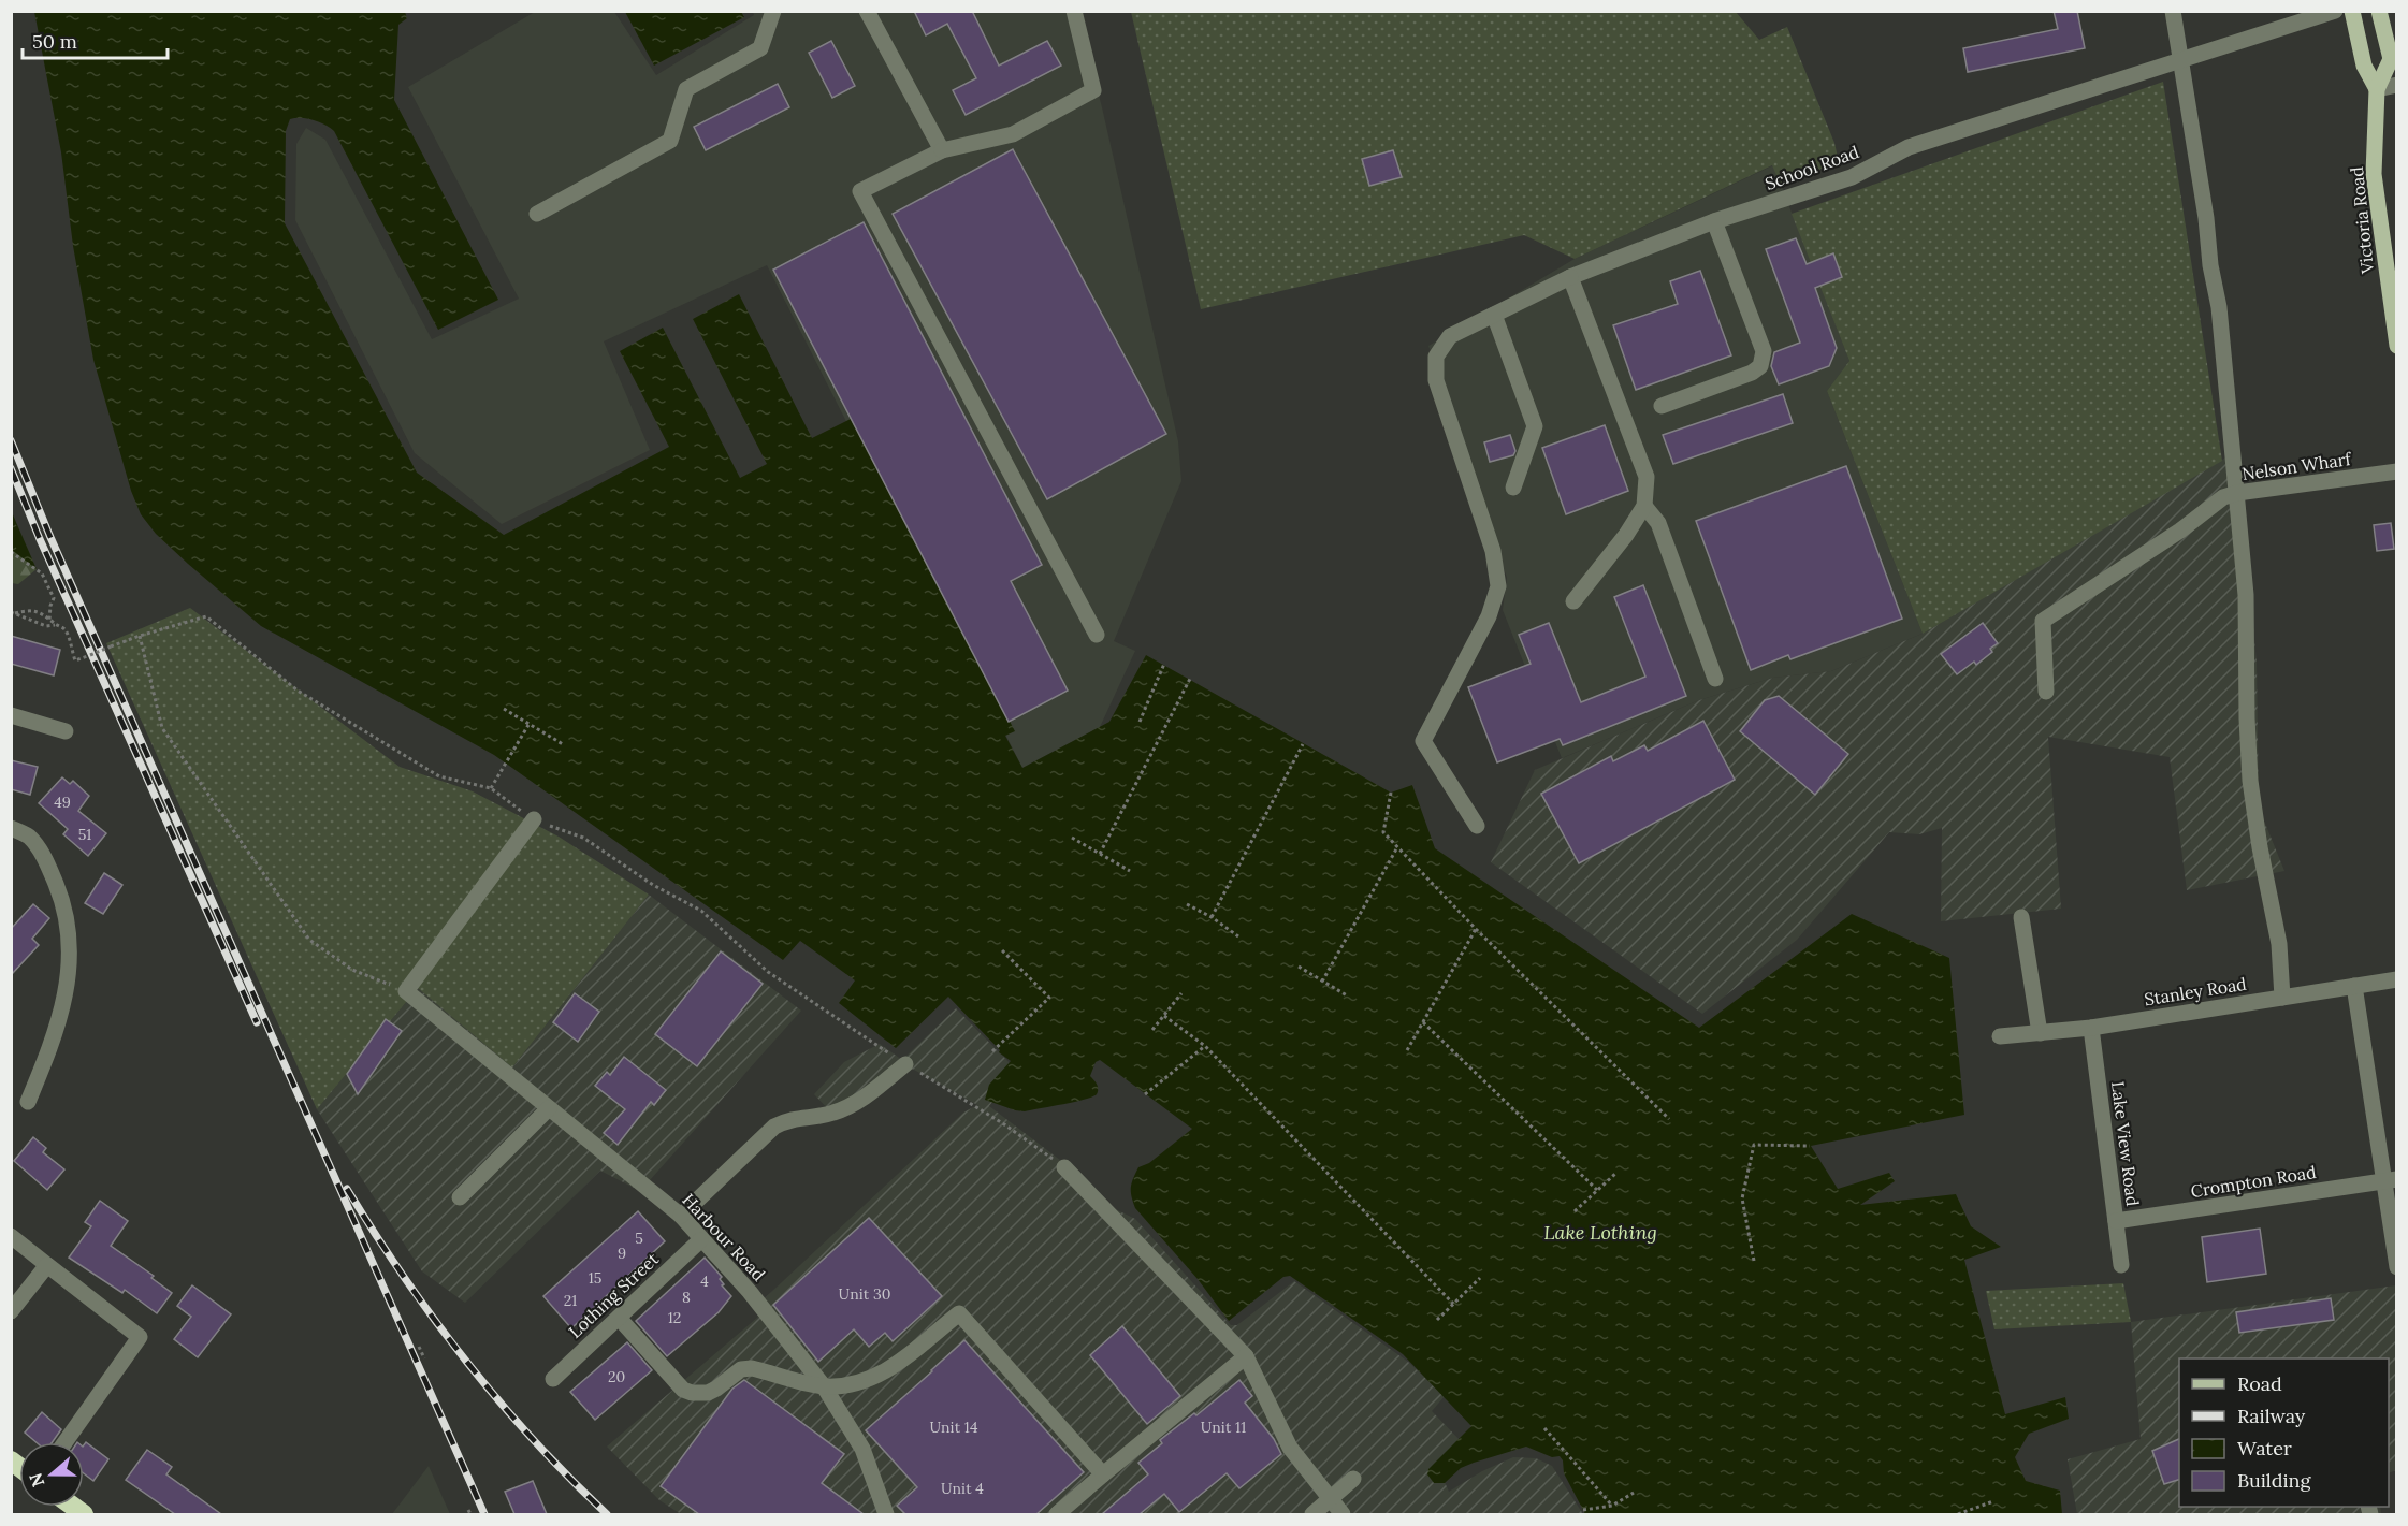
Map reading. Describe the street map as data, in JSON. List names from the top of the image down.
{
  "streets": {
    "main road": ["Victoria Road"],
    "street": [
      "School Road",
      "Nelson Wharf",
      "Stanley Road",
      "Lake View Road",
      "Crompton Road",
      "Harbour Road",
      "Lothing Street"
    ]
  },
  "crossings": [
    ["Stanley Road", "Lake View Road"],
    ["Lake View Road", "Crompton Road"],
    ["Harbour Road", "Lothing Street"]
  ],
  "water": ["Lake Lothing"],
  "house_numbers": [
    "49",
    "51",
    "5",
    "9",
    "15",
    "4",
    "Unit 30",
    "8",
    "21",
    "12",
    "20",
    "Unit 14",
    "Unit 11",
    "Unit 4"
  ],
  "legend": [
    "Road",
    "Railway",
    "Water",
    "Building"
  ],
  "scale_bar": "50 m",
  "north": "left"
}
